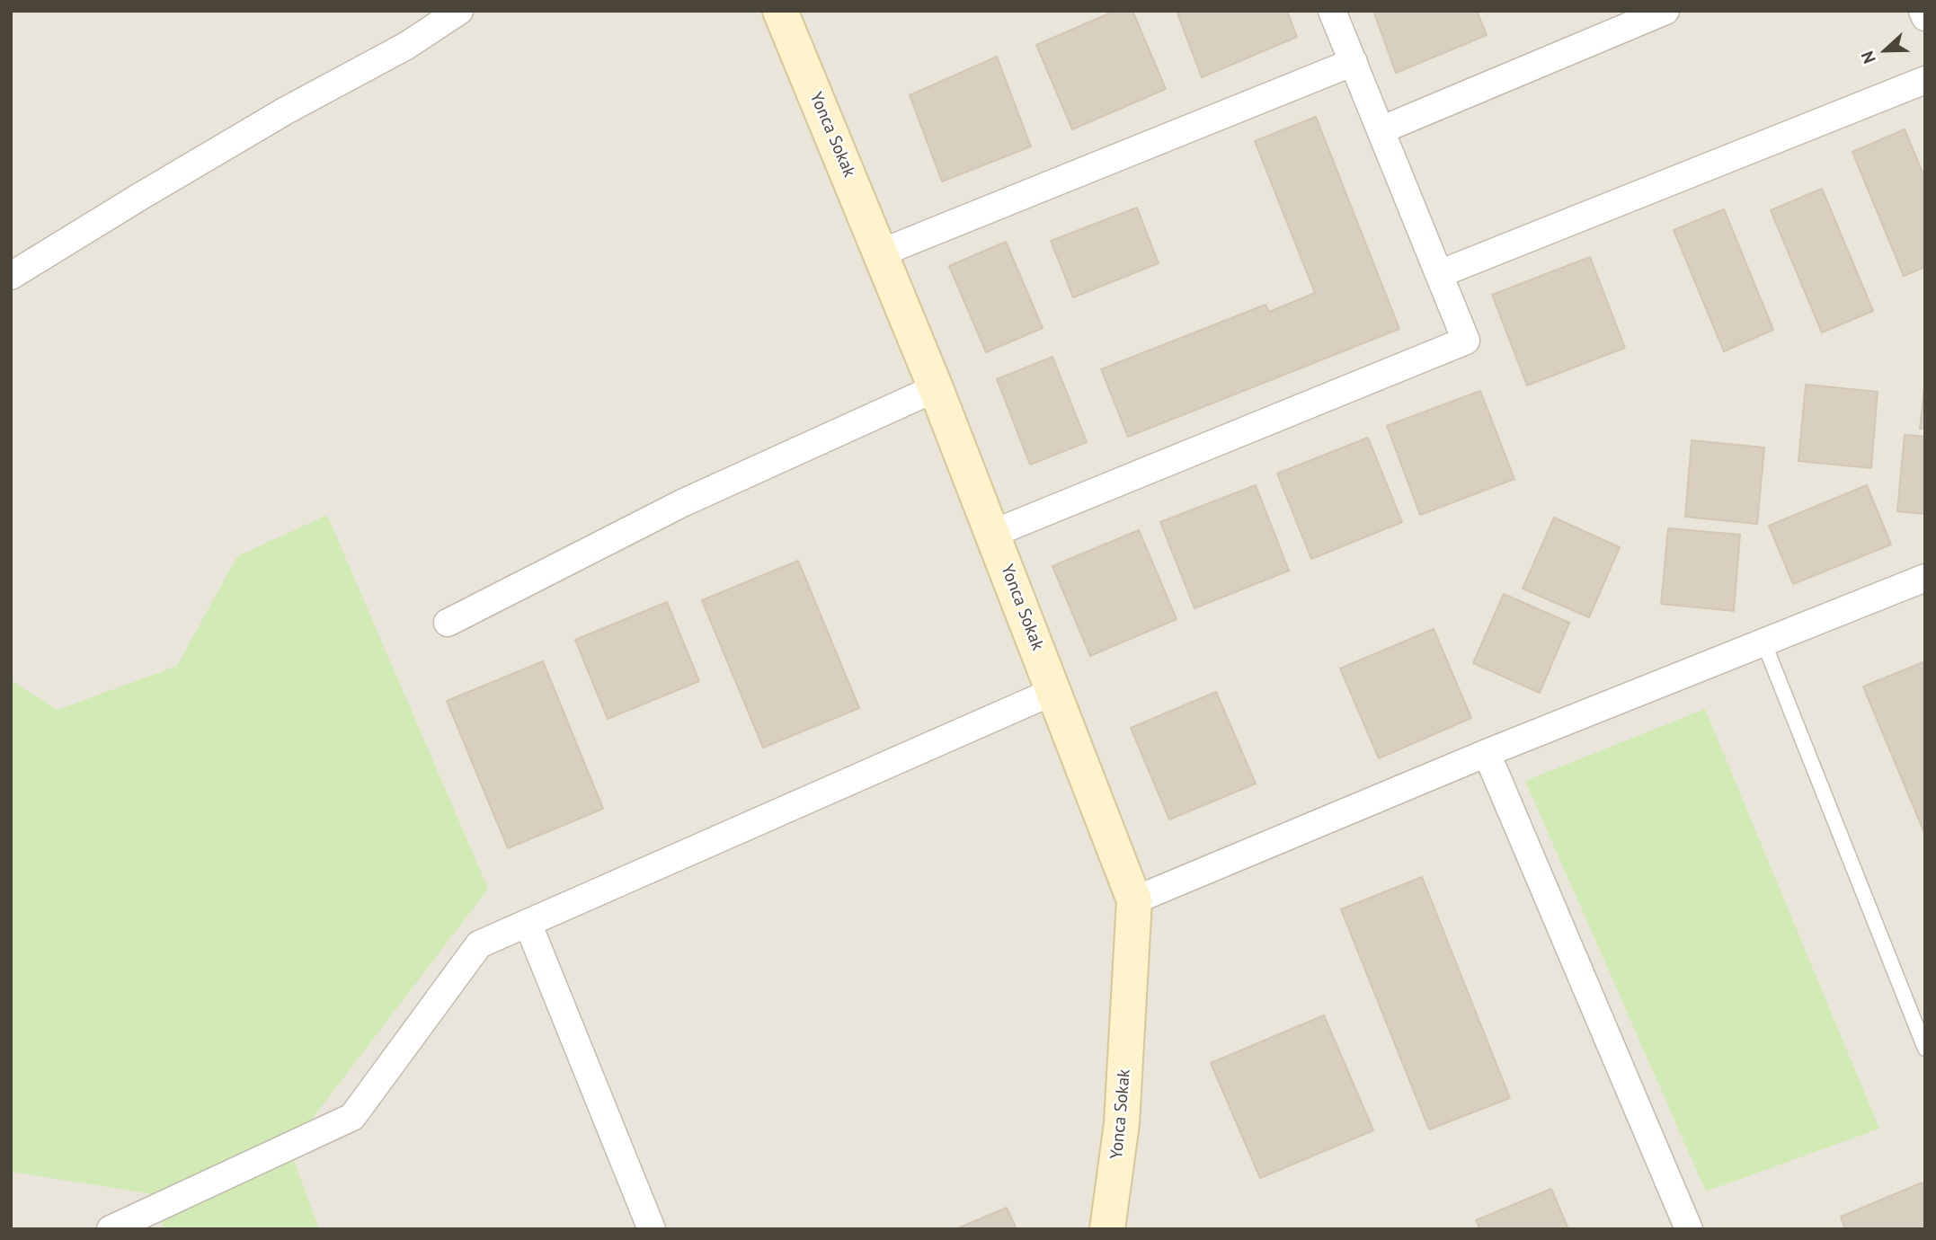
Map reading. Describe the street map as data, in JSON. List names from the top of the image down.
{
  "streets": {
    "street": ["Yonca Sokak"]
  },
  "north": "left"
}
